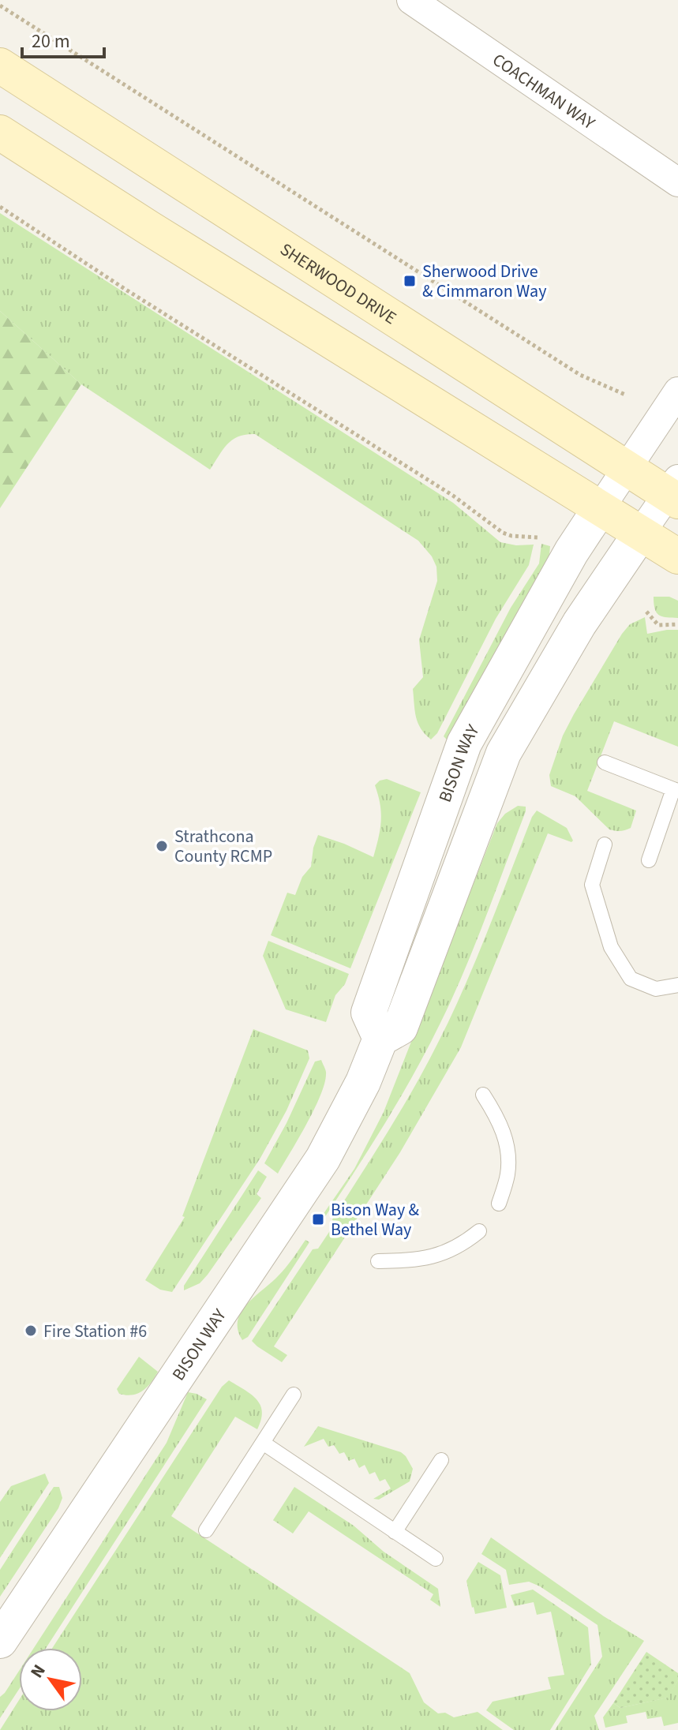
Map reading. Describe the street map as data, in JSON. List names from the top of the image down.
{
  "streets": {
    "main road": ["SHERWOOD DRIVE"],
    "street": ["COACHMAN WAY", "BISON WAY"]
  },
  "places": {
    "transit": ["Sherwood Drive & Cimmaron Way", "Bison Way & Bethel Way"],
    "other": ["Strathcona County RCMP", "Fire Station #6"]
  },
  "scale_bar": "20 m",
  "north": "top left"
}
